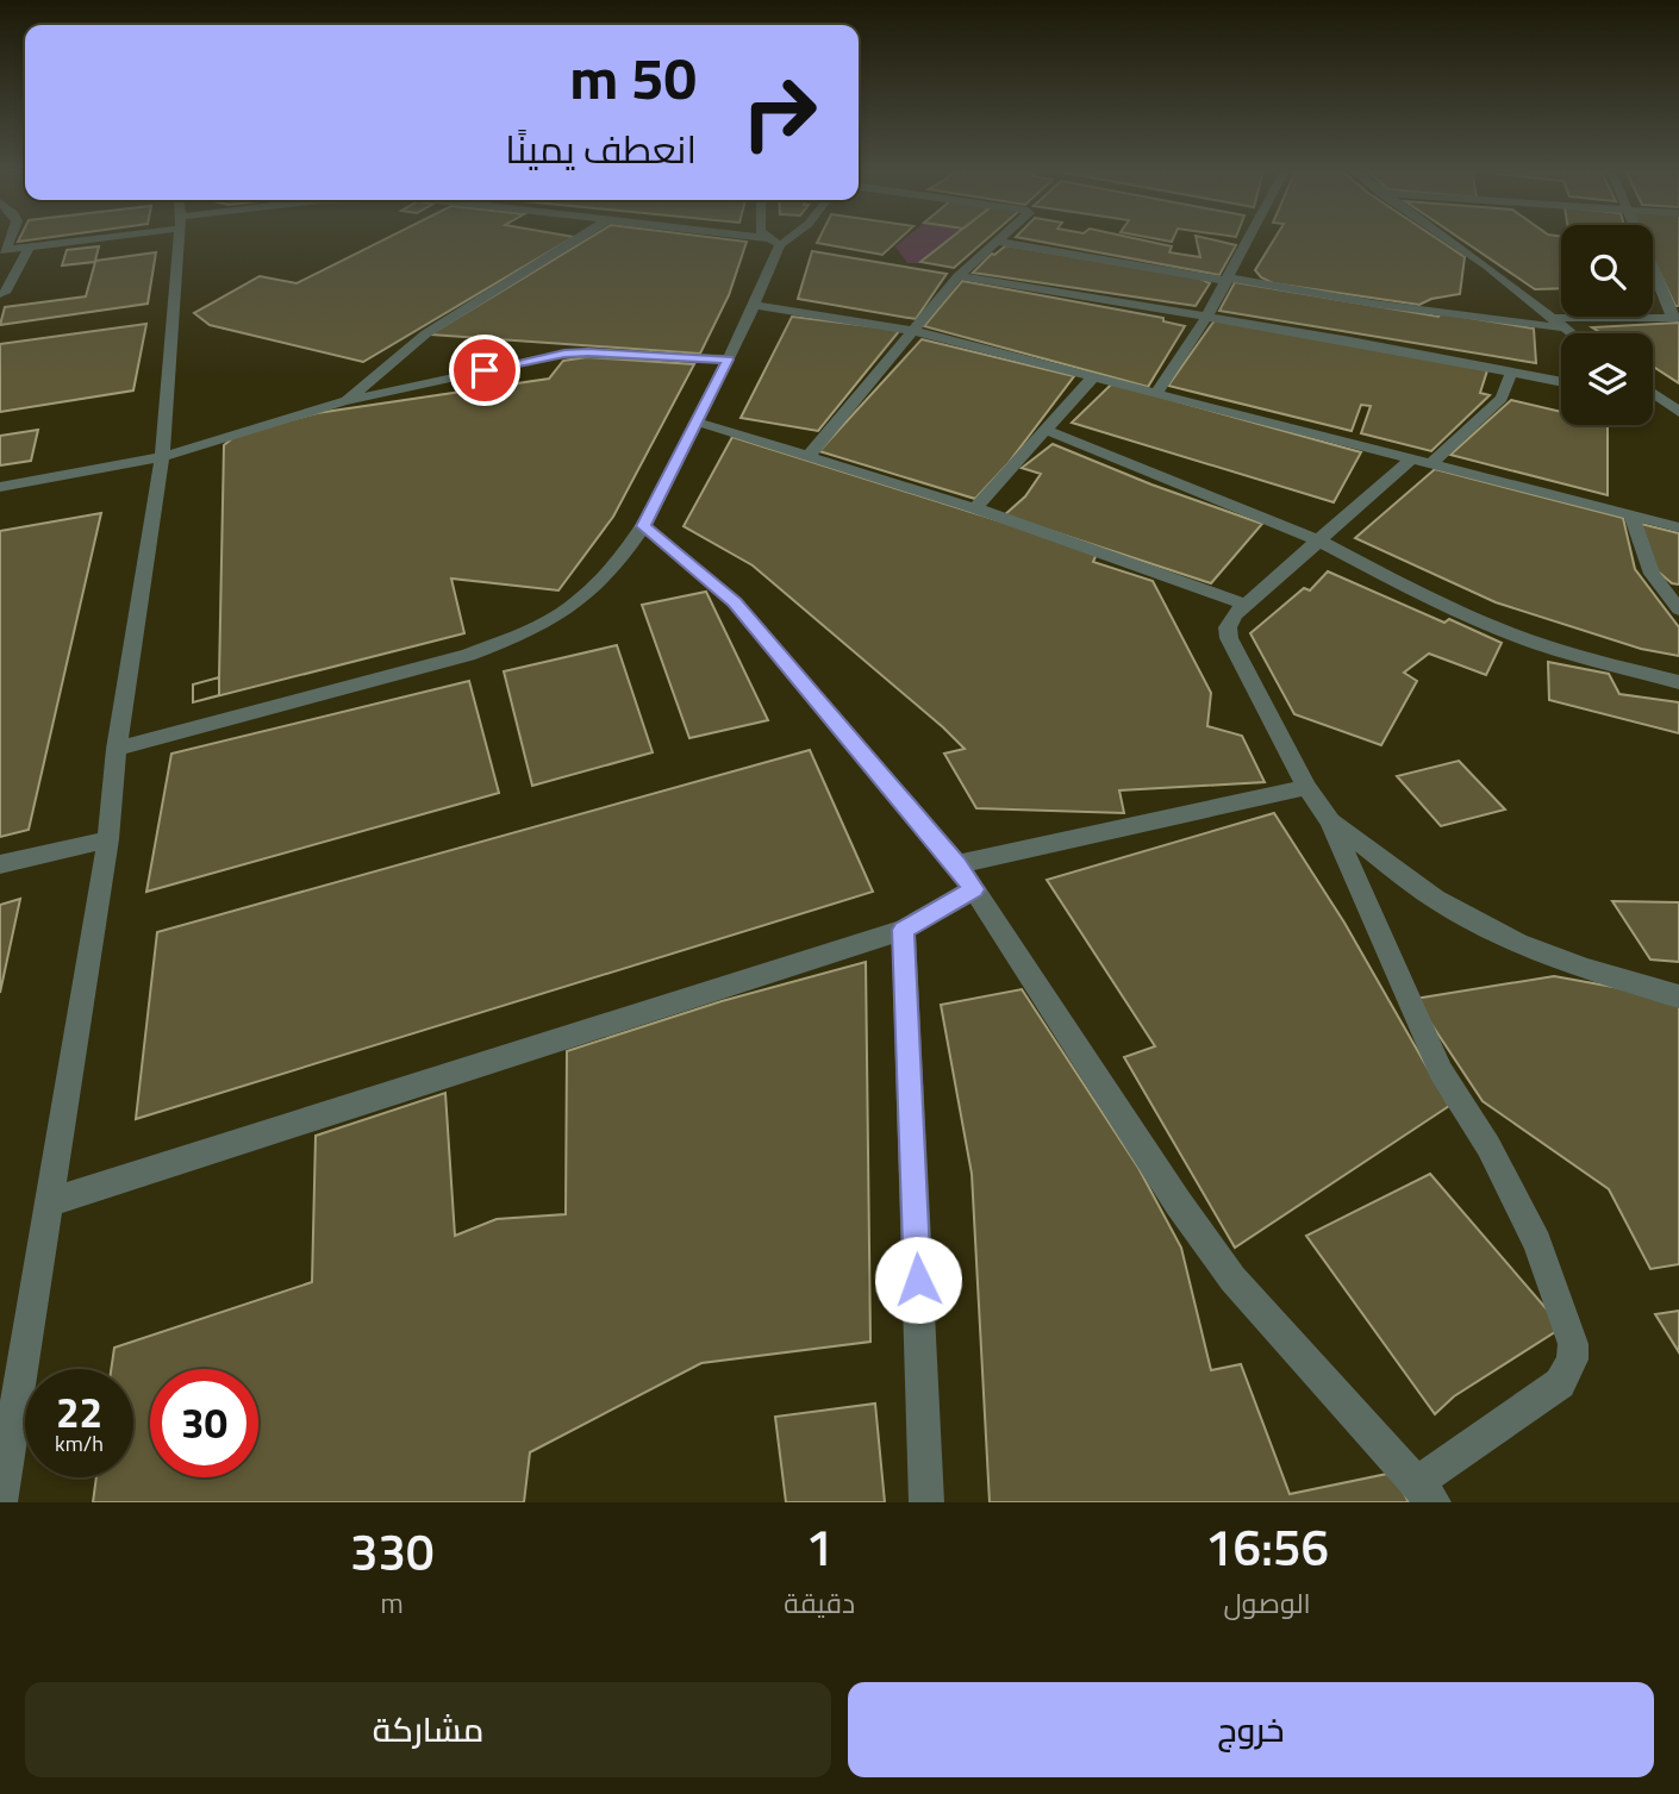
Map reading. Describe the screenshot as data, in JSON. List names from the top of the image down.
{
  "page": {
    "turn": ["50 m", "انعطف يمينًا"],
    "speed": "22 km/h",
    "limit": "30",
    "eta": [
      "16:56",
      "الوصول",
      "1",
      "دقيقة",
      "330",
      "m"
    ],
    "buttons": ["خروج", "مشاركة"]
  }
}
